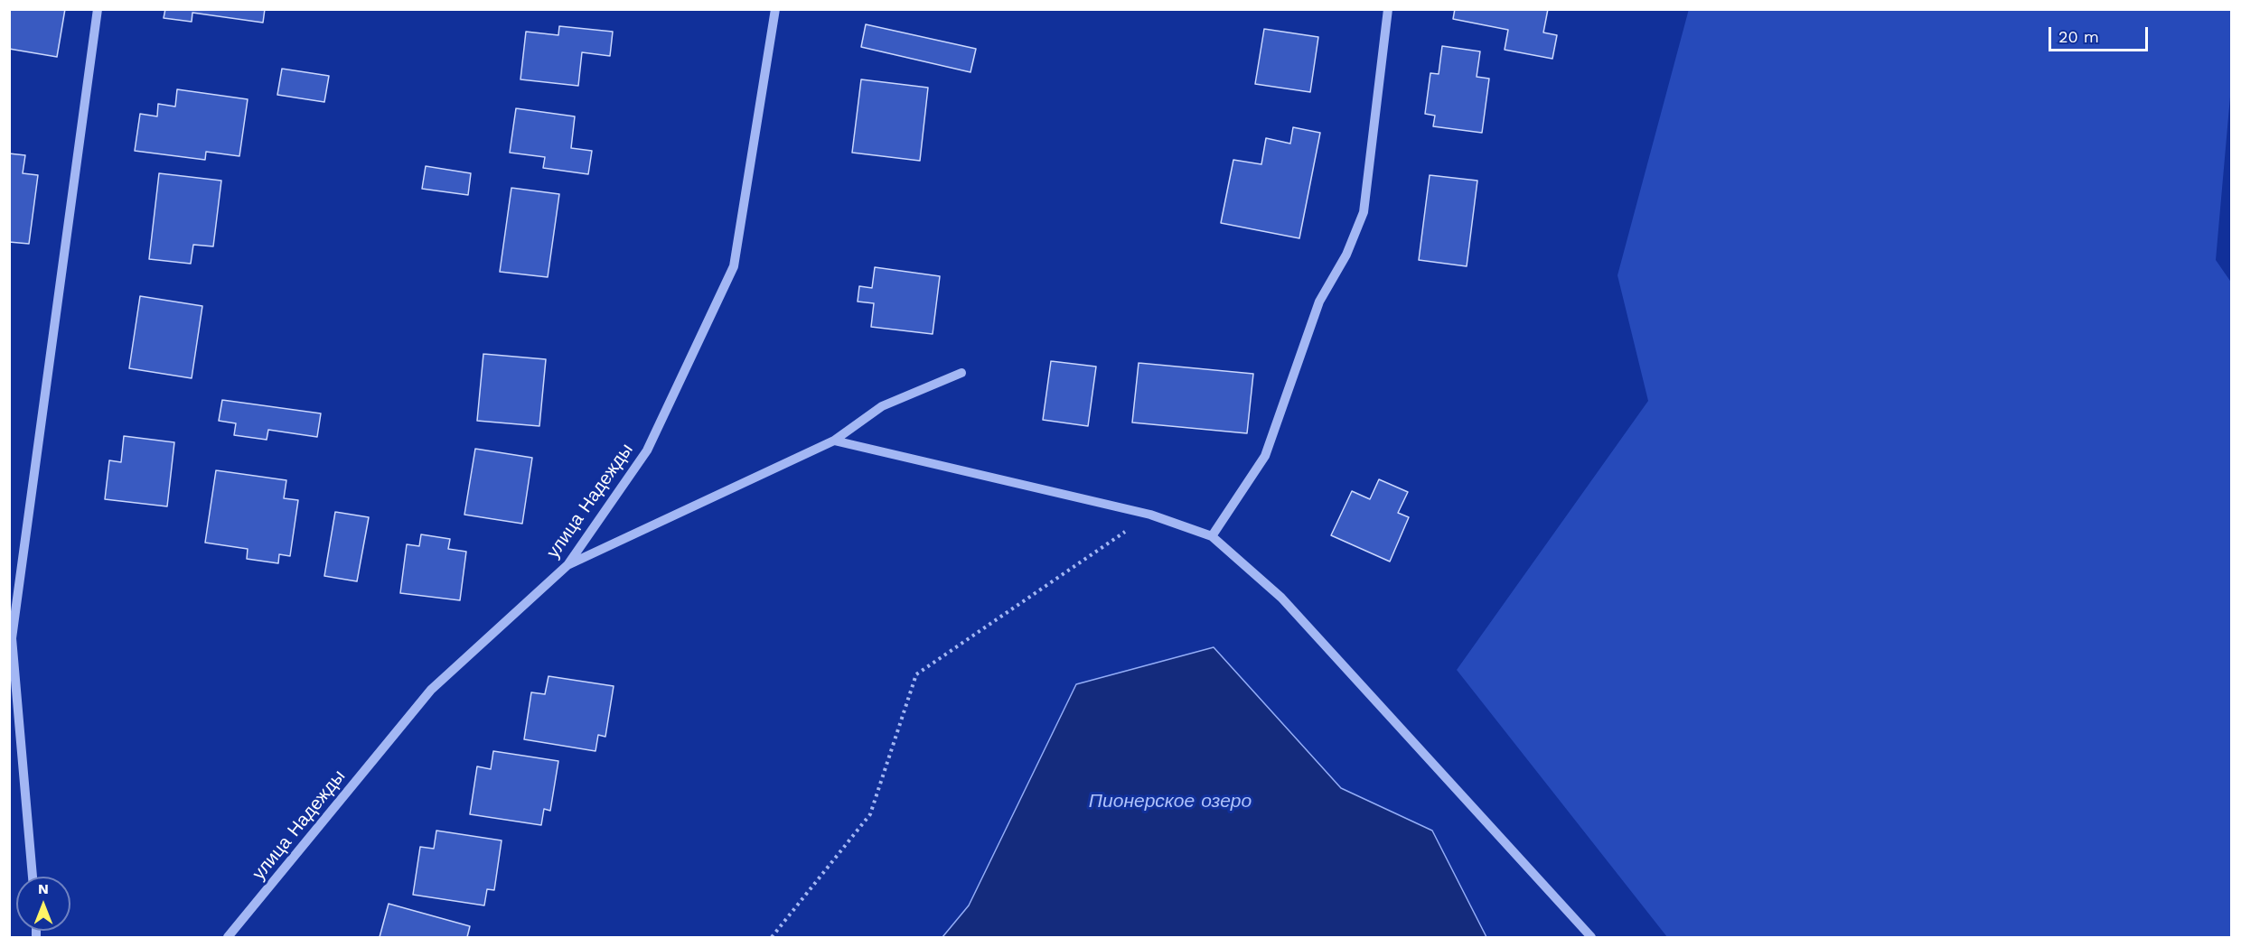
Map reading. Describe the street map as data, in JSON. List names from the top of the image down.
{
  "streets": {
    "street": ["улица Надежды"]
  },
  "water": ["Пионерское озеро"],
  "scale_bar": "20 m",
  "north": "top"
}
